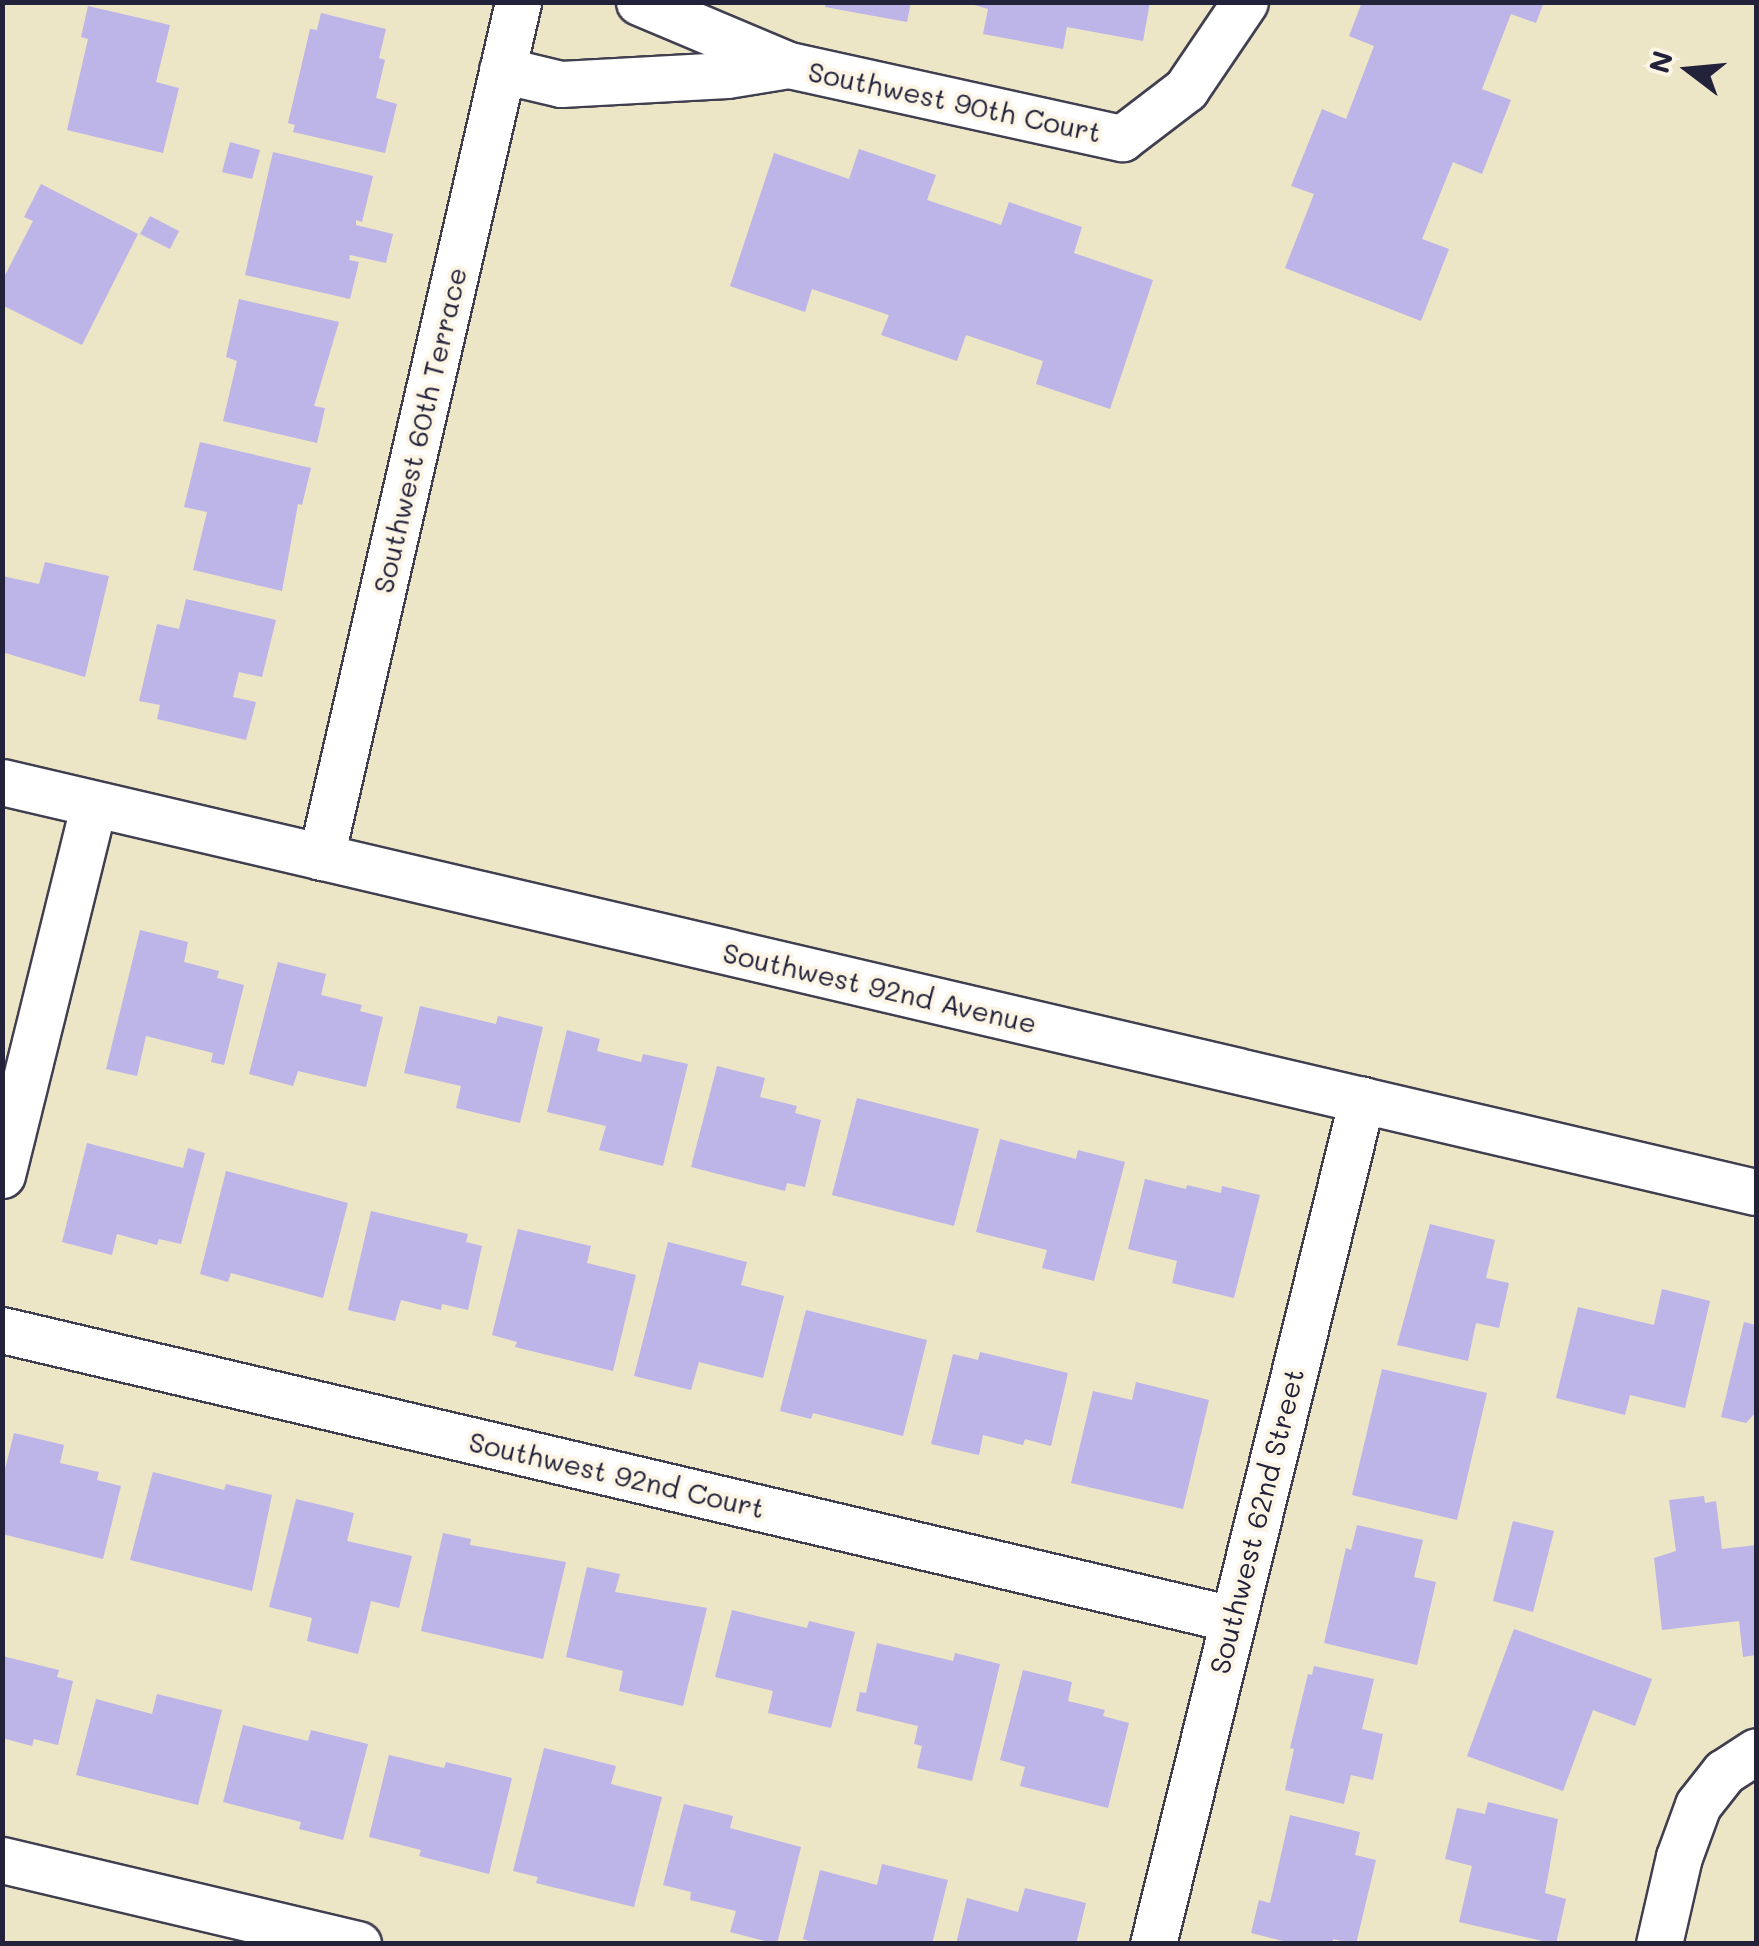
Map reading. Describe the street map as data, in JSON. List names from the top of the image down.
{
  "streets": {
    "street": [
      "Southwest 90th Court",
      "Southwest 60th Terrace",
      "Southwest 92nd Avenue",
      "Southwest 92nd Court",
      "Southwest 62nd Street"
    ]
  },
  "crossings": [
    ["Southwest 90th Court", "Southwest 60th Terrace"],
    ["Southwest 60th Terrace", "Southwest 92nd Avenue"],
    ["Southwest 92nd Avenue", "Southwest 62nd Street"],
    ["Southwest 92nd Court", "Southwest 62nd Street"]
  ],
  "north": "left"
}
